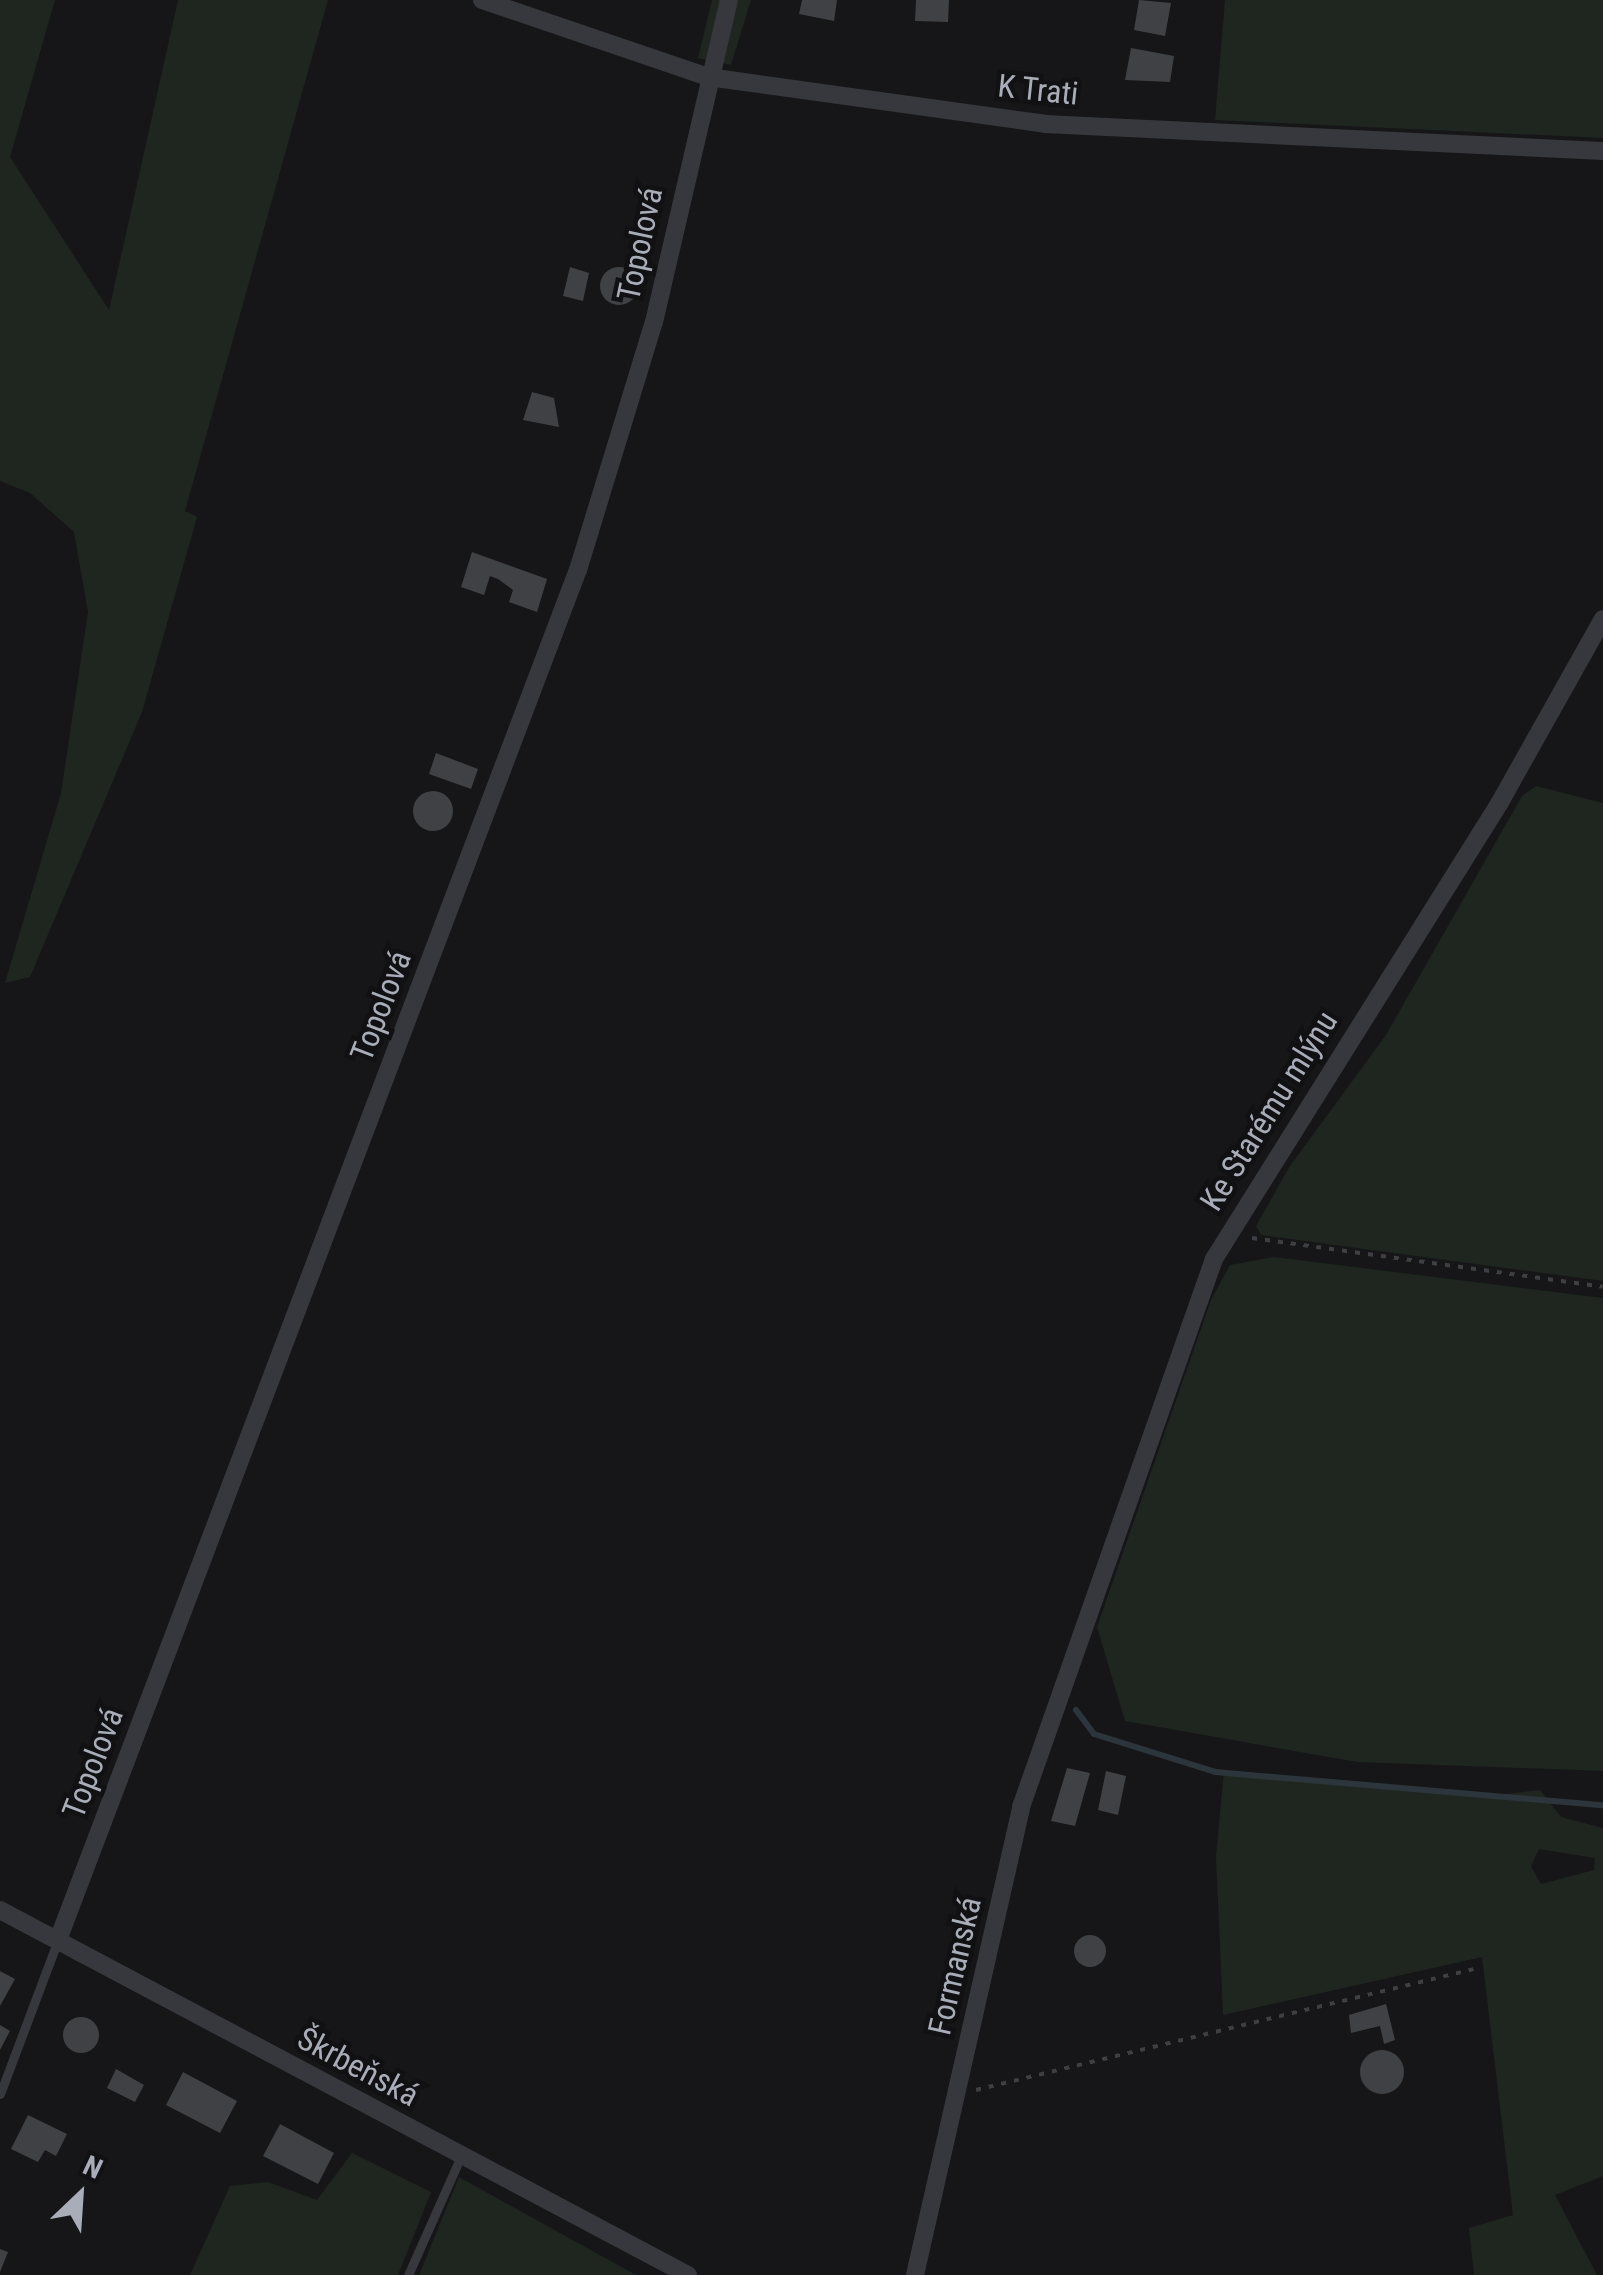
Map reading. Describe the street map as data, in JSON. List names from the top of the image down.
{
  "streets": {
    "street": [
      "K Trati",
      "Topolová",
      "Ke Starému mlýnu",
      "Formanská",
      "Škrbeňská"
    ]
  },
  "crossings": [
    ["K Trati", "Topolová"],
    ["Topolová", "Škrbeňská"],
    ["Ke Starému mlýnu", "Formanská"]
  ],
  "north": "top right"
}
